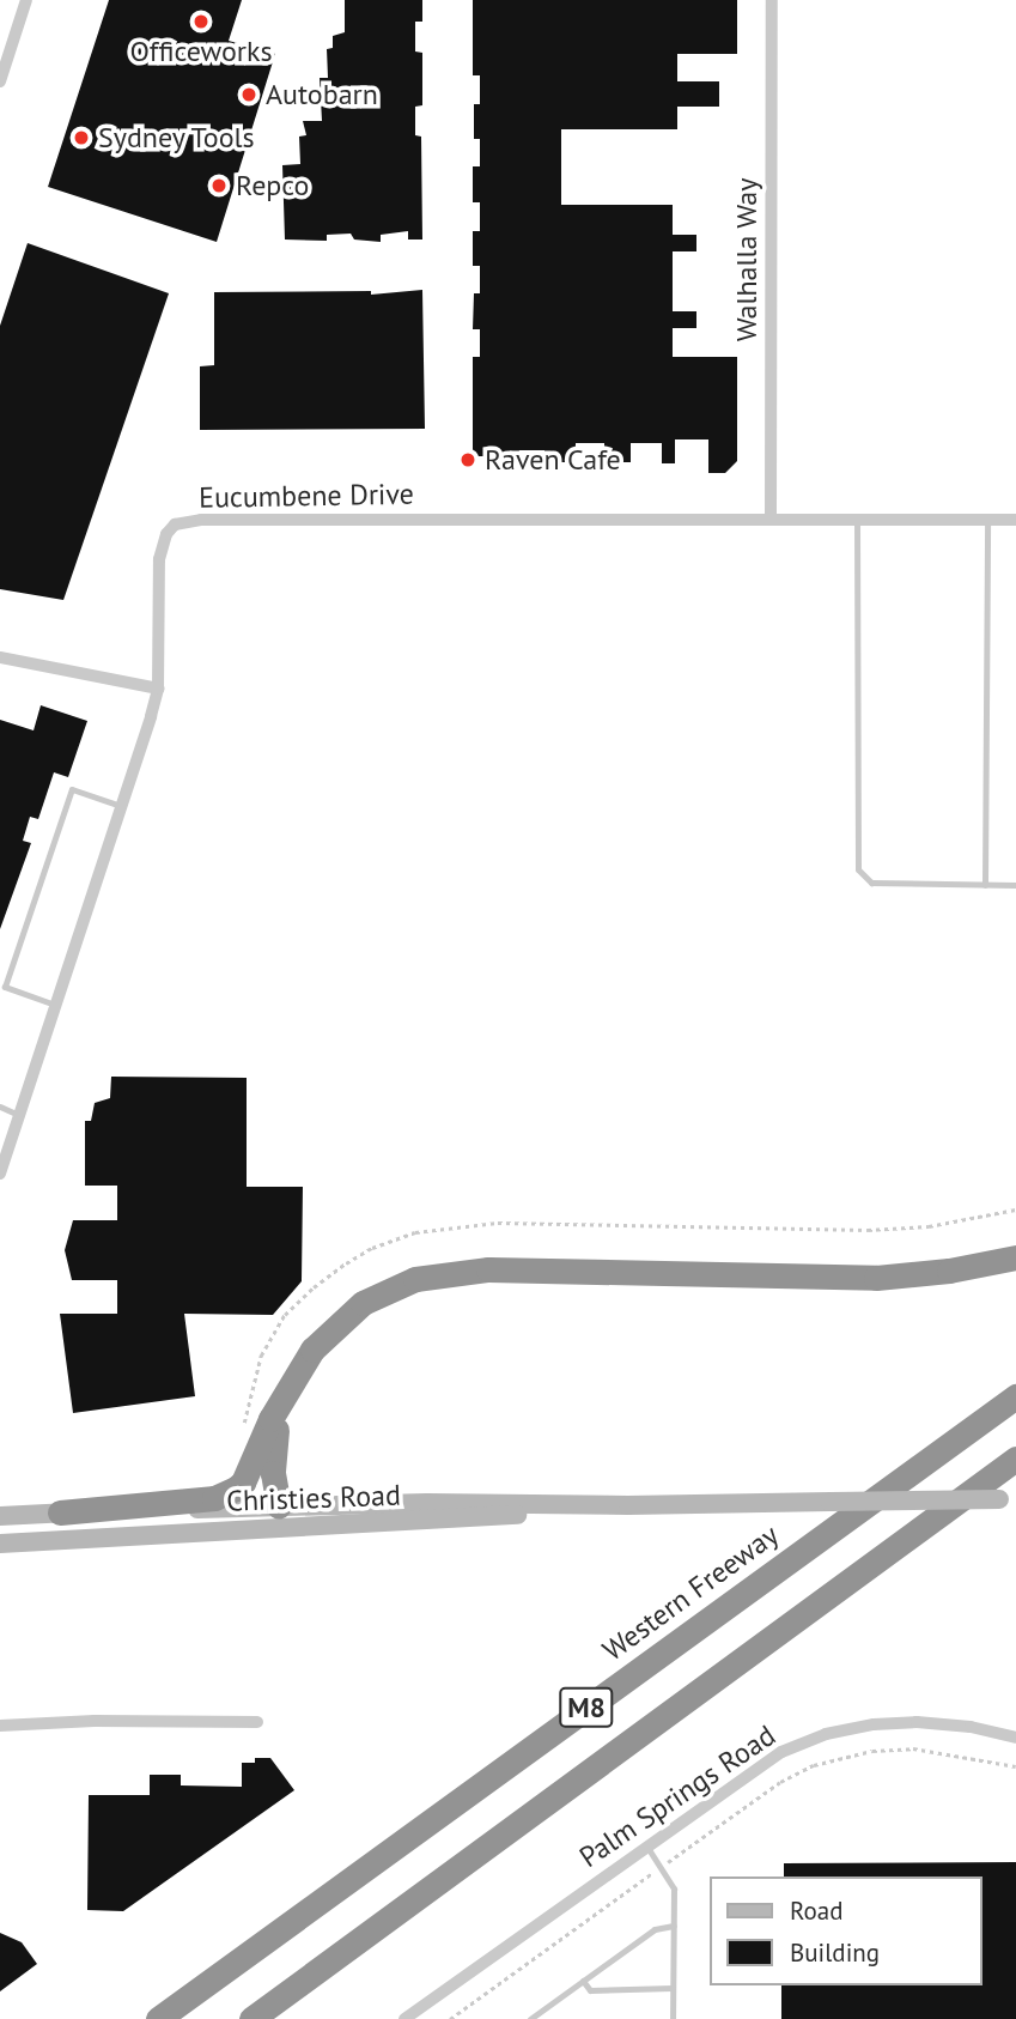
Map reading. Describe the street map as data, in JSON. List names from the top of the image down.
{
  "streets": {
    "highway": ["Western Freeway", "M8"],
    "main road": ["Christies Road"],
    "street": ["Walhalla Way", "Eucumbene Drive", "Palm Springs Road"]
  },
  "crossings": [
    ["Walhalla Way", "Eucumbene Drive"]
  ],
  "places": [
    "Officeworks",
    "Autobarn",
    "Sydney Tools",
    "Repco",
    "Raven Cafe"
  ],
  "legend": ["Road", "Building"]
}
